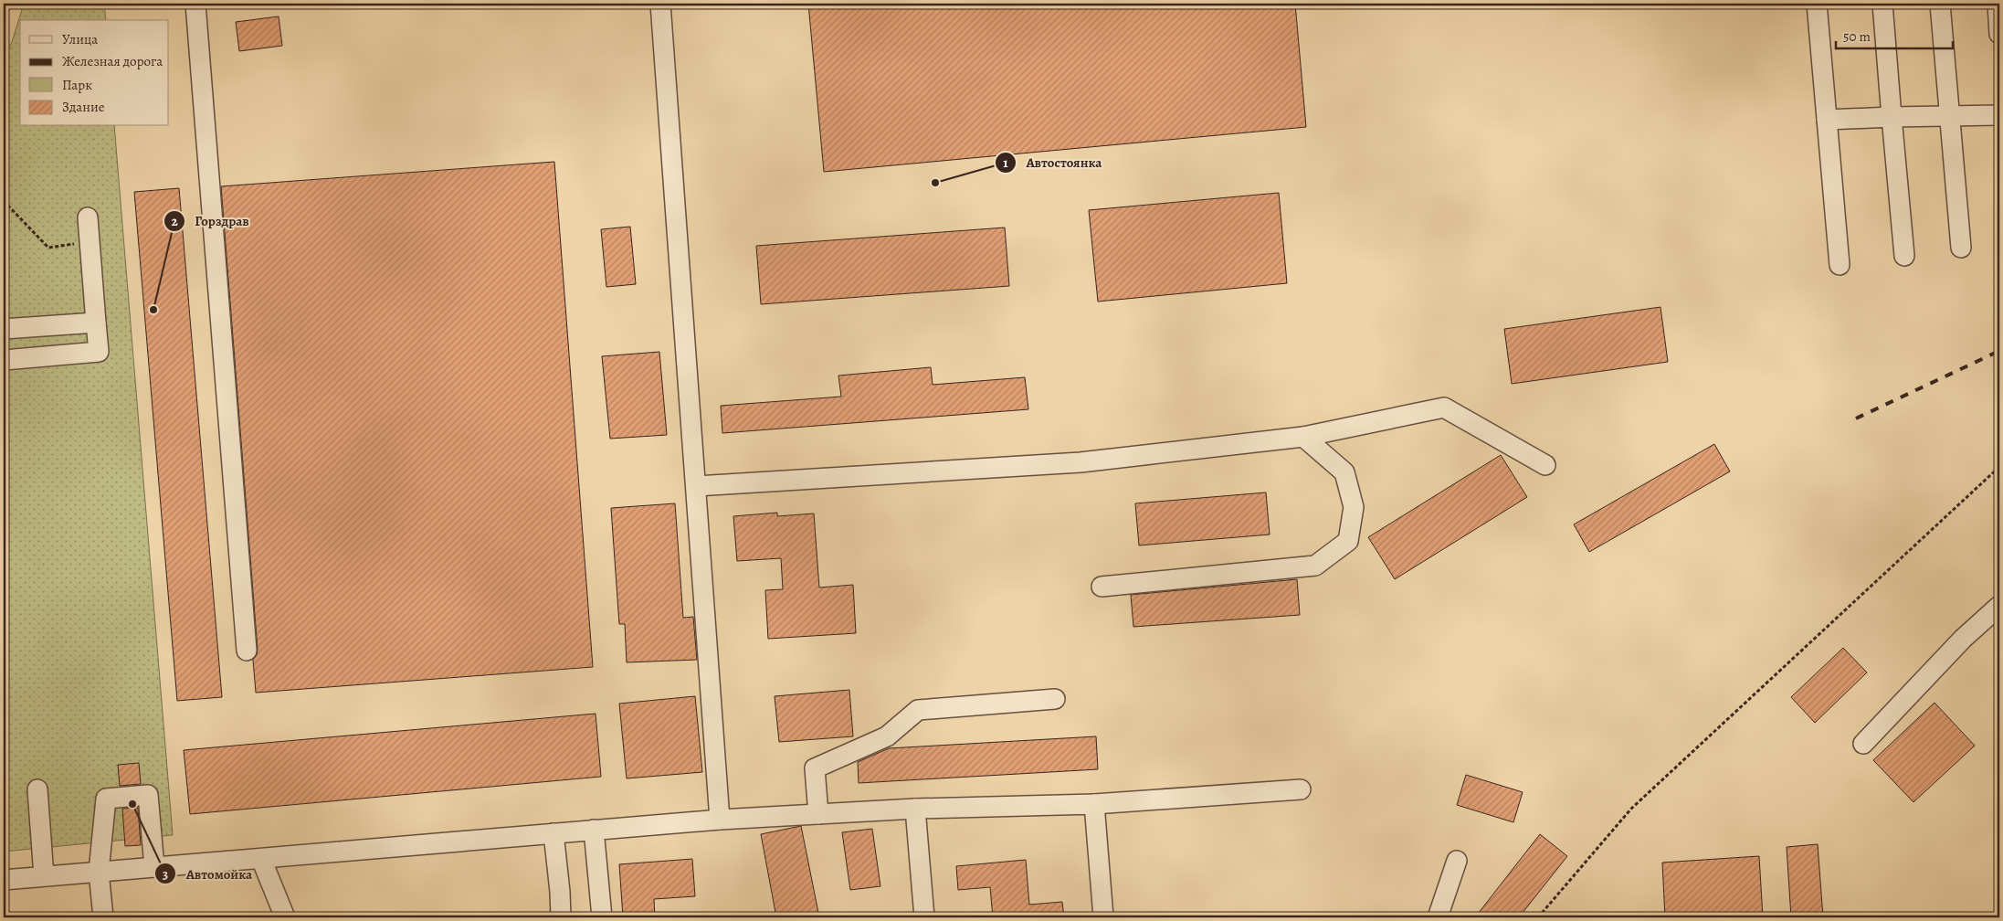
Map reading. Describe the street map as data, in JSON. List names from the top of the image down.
{
  "places": ["Автостоянка", "Горздрав", "Автомойка"],
  "legend": [
    "Улица",
    "Железная дорога",
    "Парк",
    "Здание"
  ],
  "scale_bar": "50 m"
}
